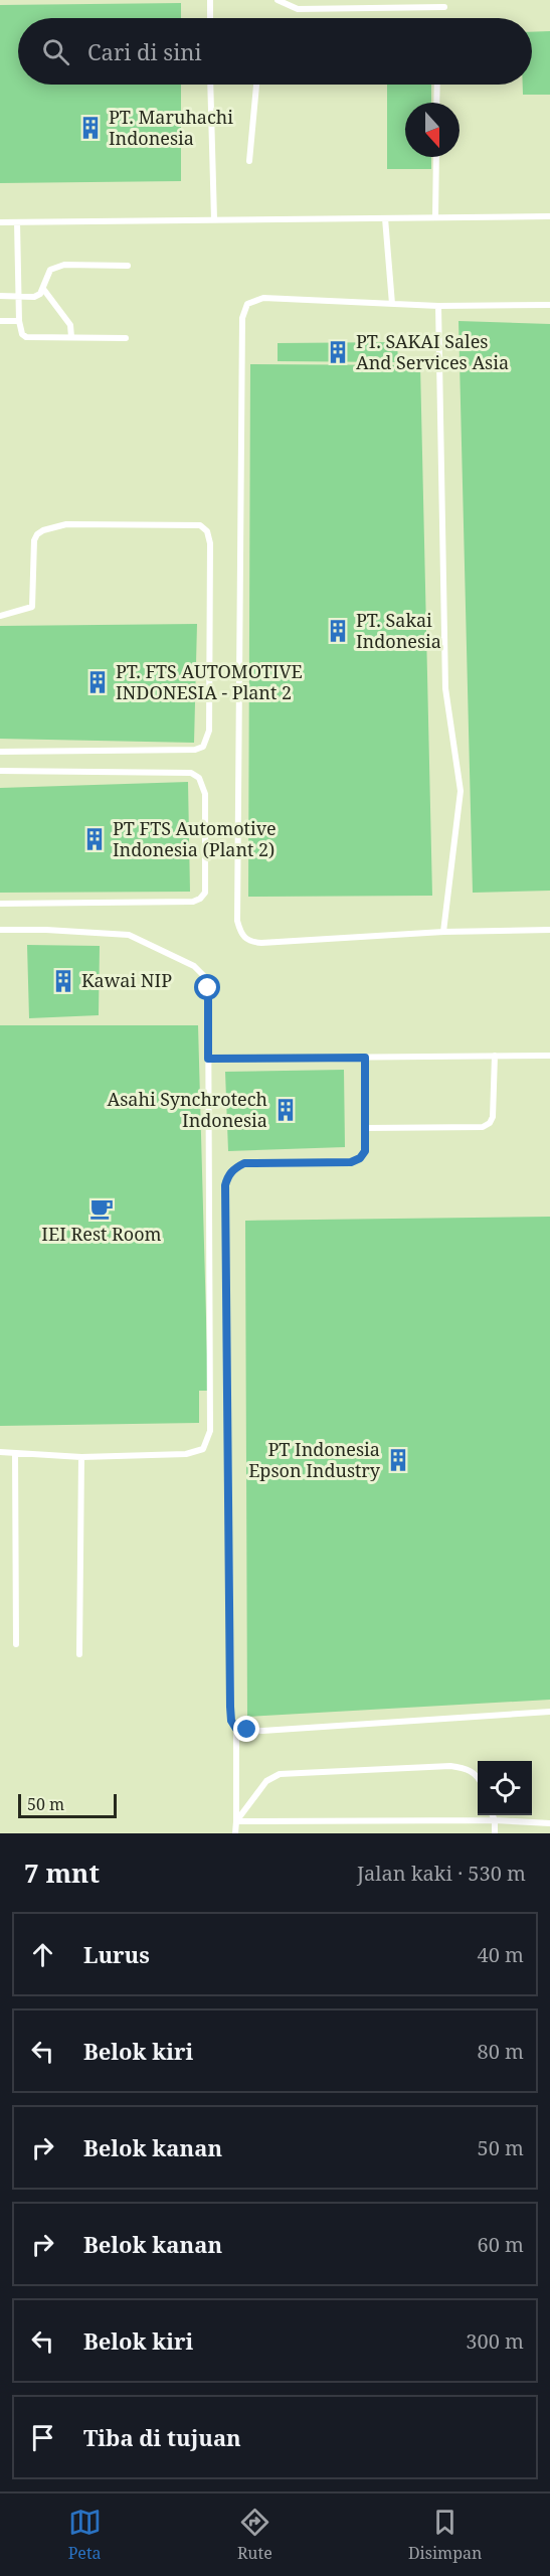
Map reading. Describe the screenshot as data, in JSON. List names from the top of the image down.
{
  "places": {
    "building": [
      "PT. Maruhachi Indonesia",
      "PT. SAKAI Sales And Services Asia",
      "PT. Sakai Indonesia",
      "PT. FTS AUTOMOTIVE INDONESIA - Plant 2",
      "PT FTS Automotive Indonesia (Plant 2)",
      "Kawai NIP",
      "Asahi Synchrotech Indonesia",
      "PT Indonesia Epson Industry"
    ],
    "cafe": ["IEI Rest Room"]
  },
  "scale_bar": "50 m",
  "north": "bottom",
  "page": {
    "search": "Cari di sini",
    "scale": "50 m",
    "heading": ["7 mnt", "Jalan kaki · 530 m"],
    "list": [
      ["Lurus", "40 m"],
      ["Belok kiri", "80 m"],
      ["Belok kanan", "50 m"],
      ["Belok kanan", "60 m"],
      ["Belok kiri", "300 m"],
      "Tiba di tujuan"
    ],
    "nav": ["Peta", "Rute", "Disimpan"]
  }
}
